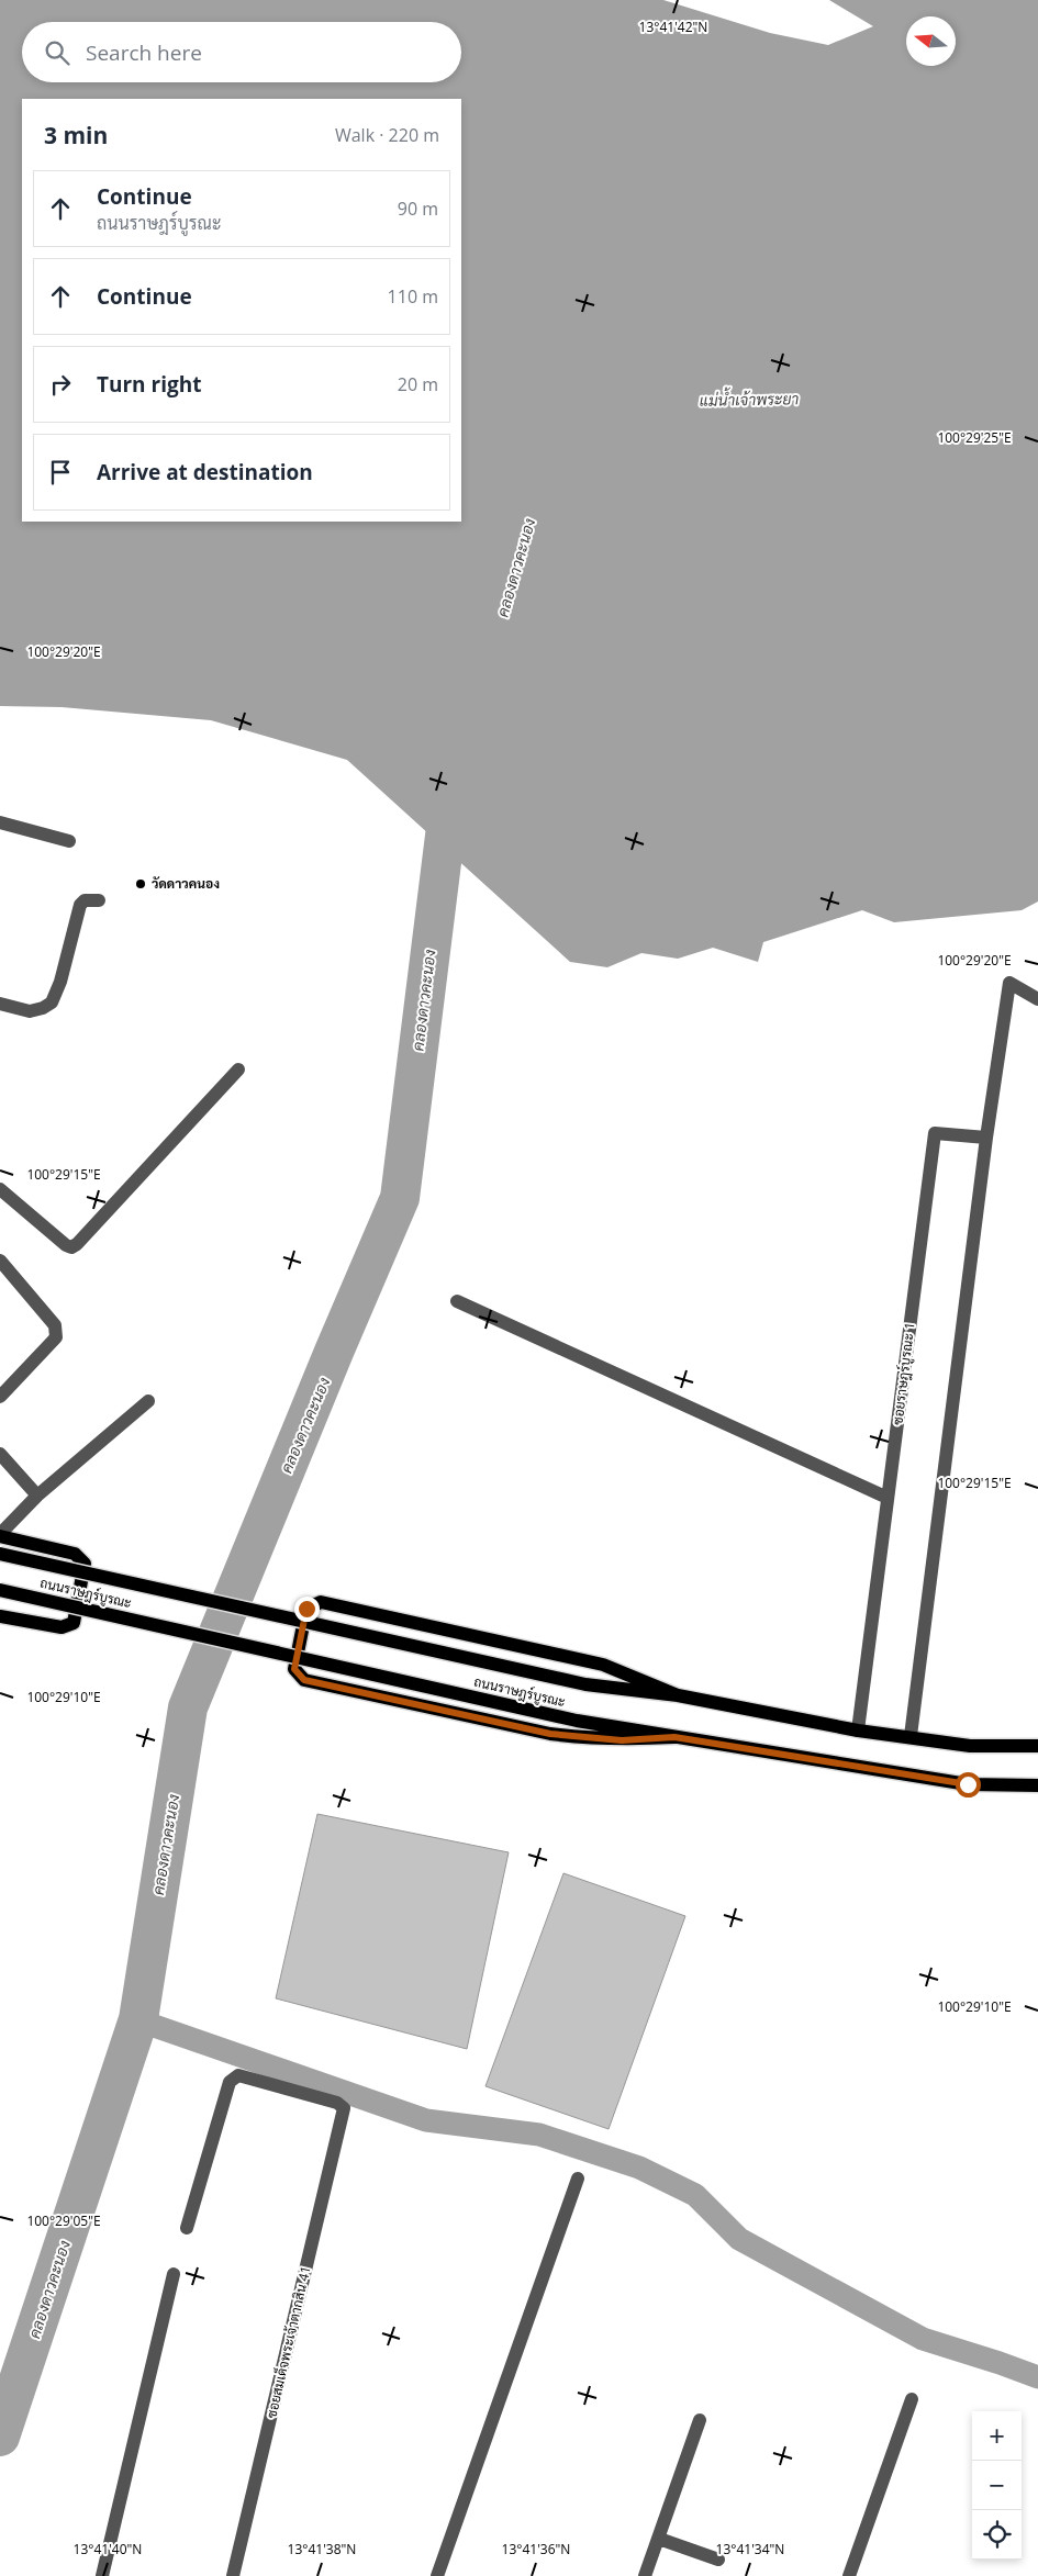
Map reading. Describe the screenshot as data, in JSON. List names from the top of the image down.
{
  "streets": {
    "main road": ["ถนนราษฎร์บูรณะ"],
    "street": ["ซอยราษฎร์บูรณะ 1", "ซอยสมเด็จพระเจ้าตากสิน 41"]
  },
  "crossings": [
    ["ซอยราษฎร์บูรณะ 1", "ถนนราษฎร์บูรณะ"]
  ],
  "water": ["แม่น้ำเจ้าพระยา", "คลองดาวคะนอง"],
  "places": ["วัดดาวคนอง"],
  "north": "left",
  "page": {
    "search": "Search here",
    "heading": ["3 min", "Walk · 220 m"],
    "list": [
      ["Continue", "ถนนราษฎร์บูรณะ", "90 m"],
      ["Continue", "110 m"],
      ["Turn right", "20 m"],
      "Arrive at destination"
    ],
    "map_buttons": ["+", "−"]
  },
  "coordinates": [
    "13°41'42\"N",
    "100°29'25\"E",
    "100°29'20\"E",
    "100°29'15\"E",
    "100°29'10\"E",
    "100°29'05\"E",
    "13°41'40\"N",
    "13°41'38\"N",
    "13°41'36\"N",
    "13°41'34\"N"
  ]
}
